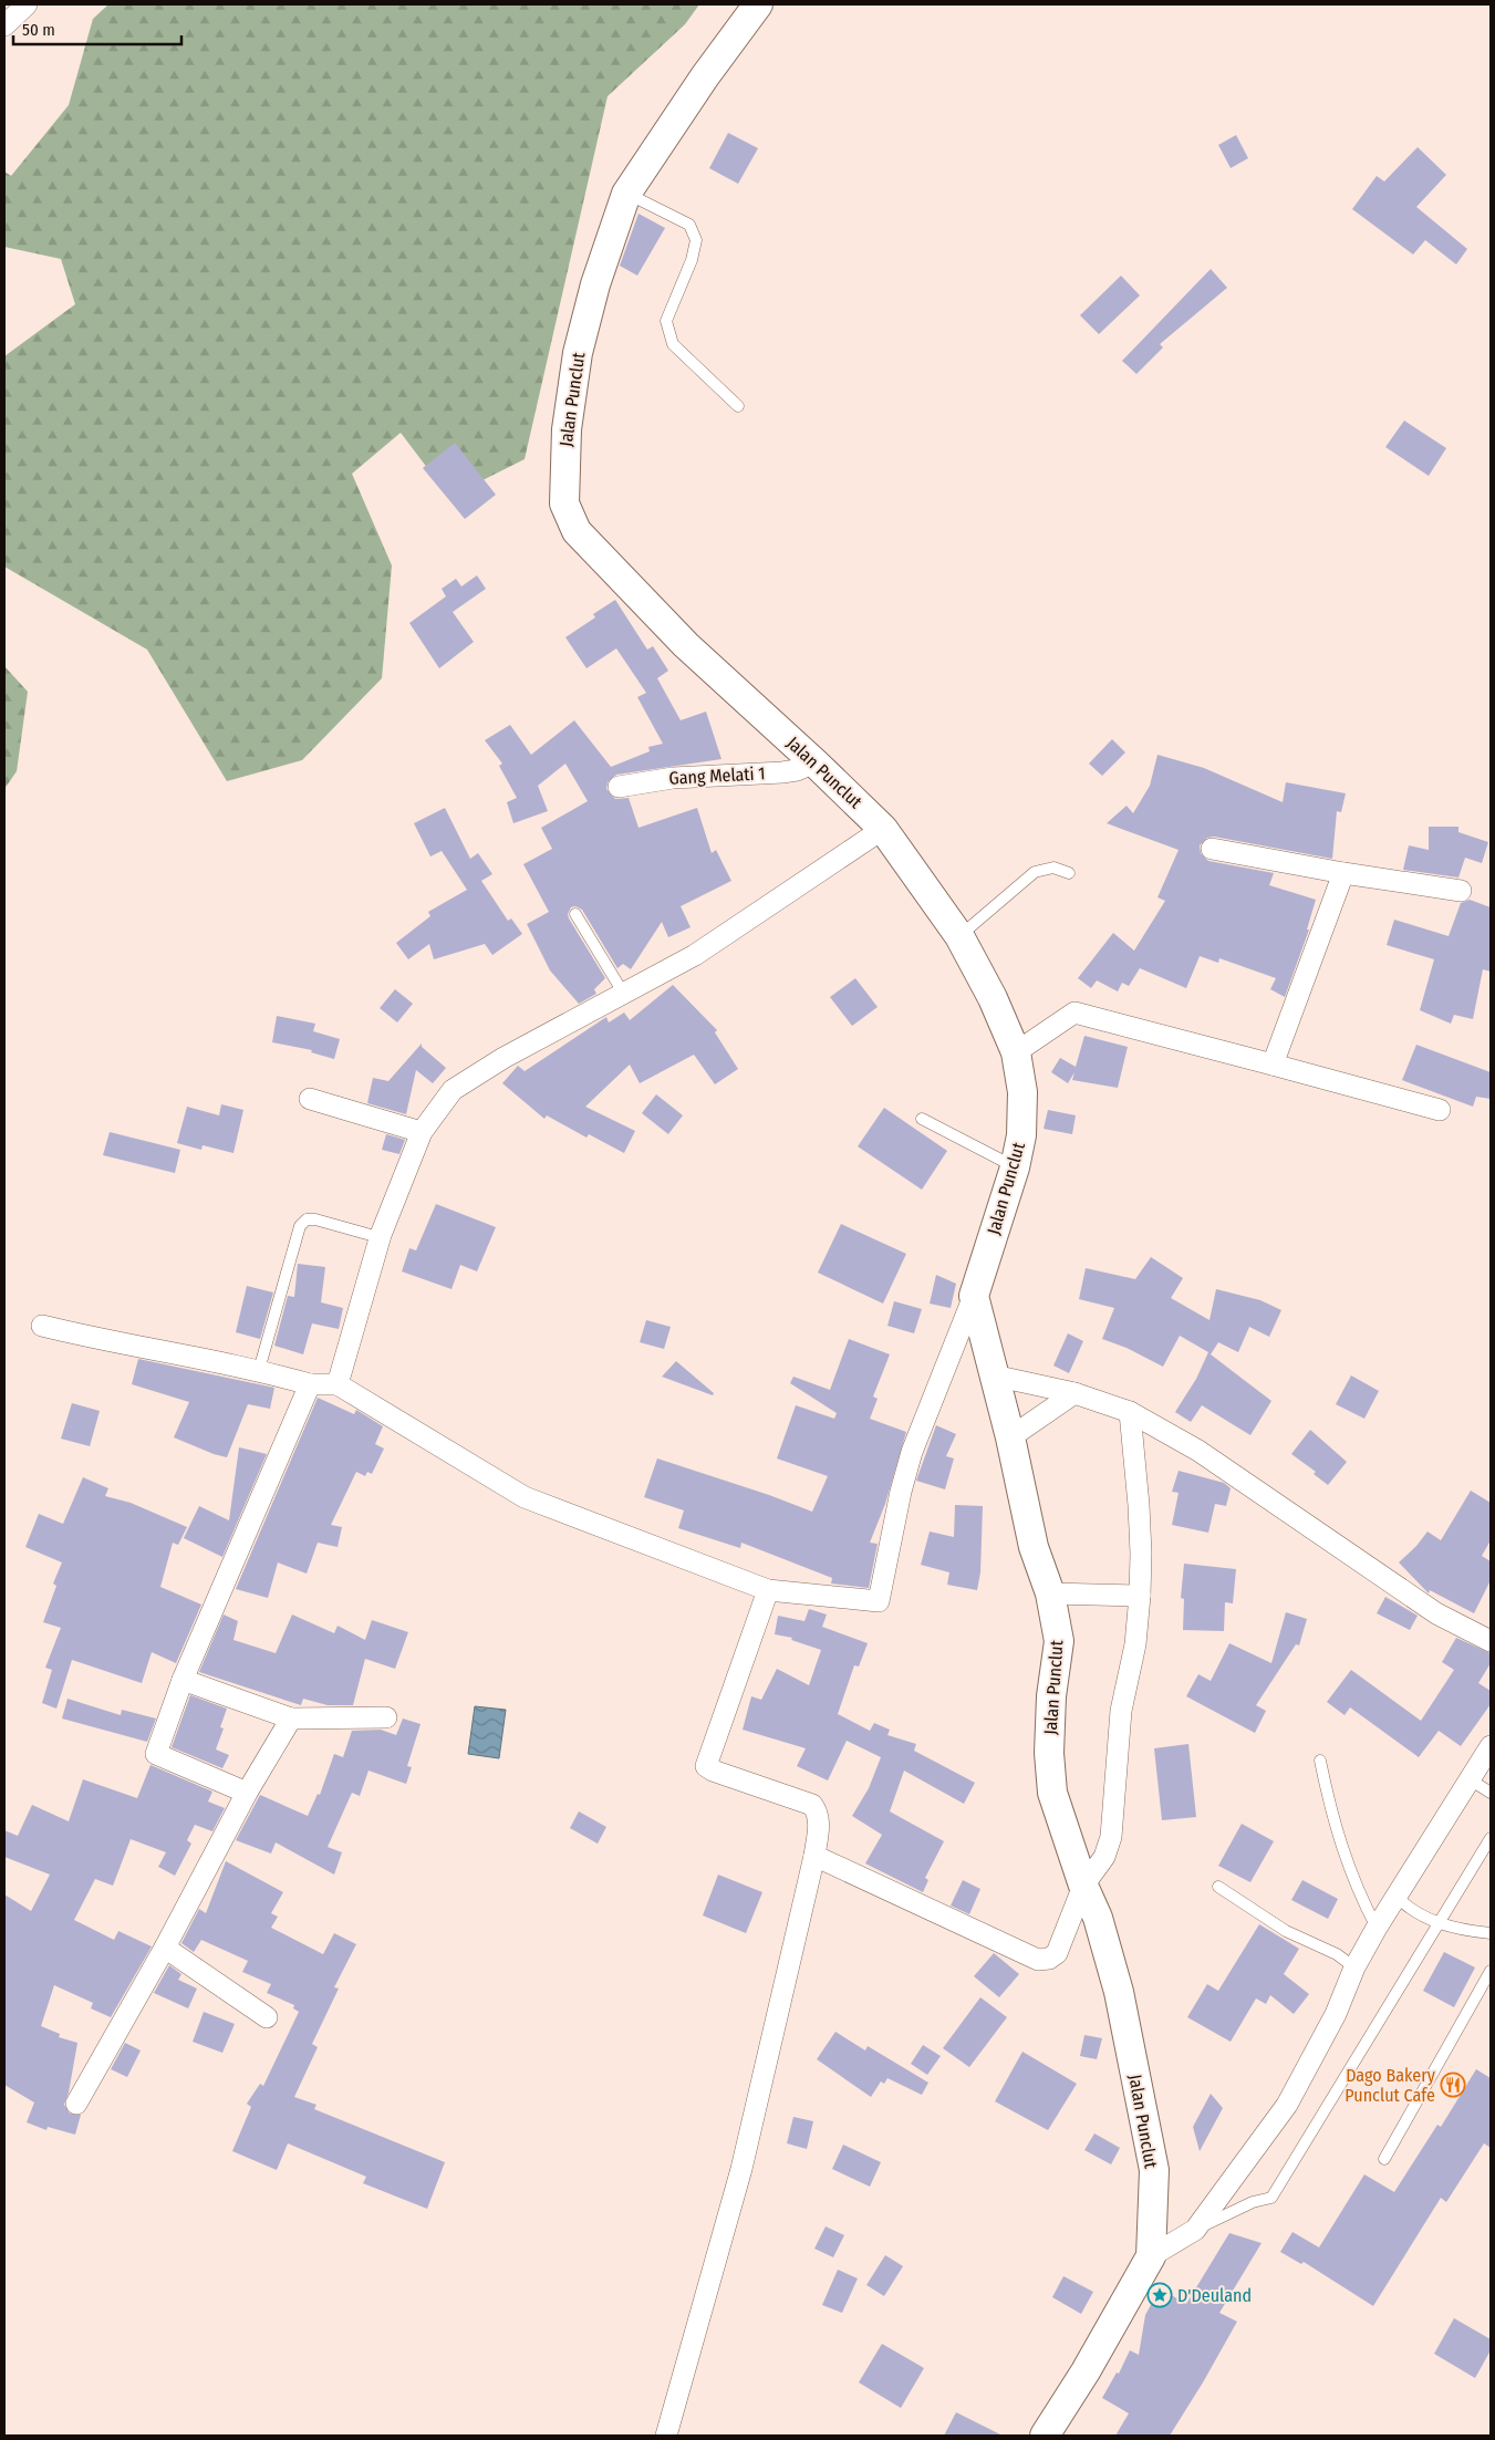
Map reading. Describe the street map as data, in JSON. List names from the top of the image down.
{
  "streets": {
    "main road": ["Jalan Punclut"],
    "street": ["Gang Melati 1"]
  },
  "crossings": [
    ["Jalan Punclut", "Gang Melati 1"]
  ],
  "places": {
    "restaurant": ["Dago Bakery Punclut Cafe"],
    "place": ["D'Deuland"]
  },
  "scale_bar": "50 m"
}
